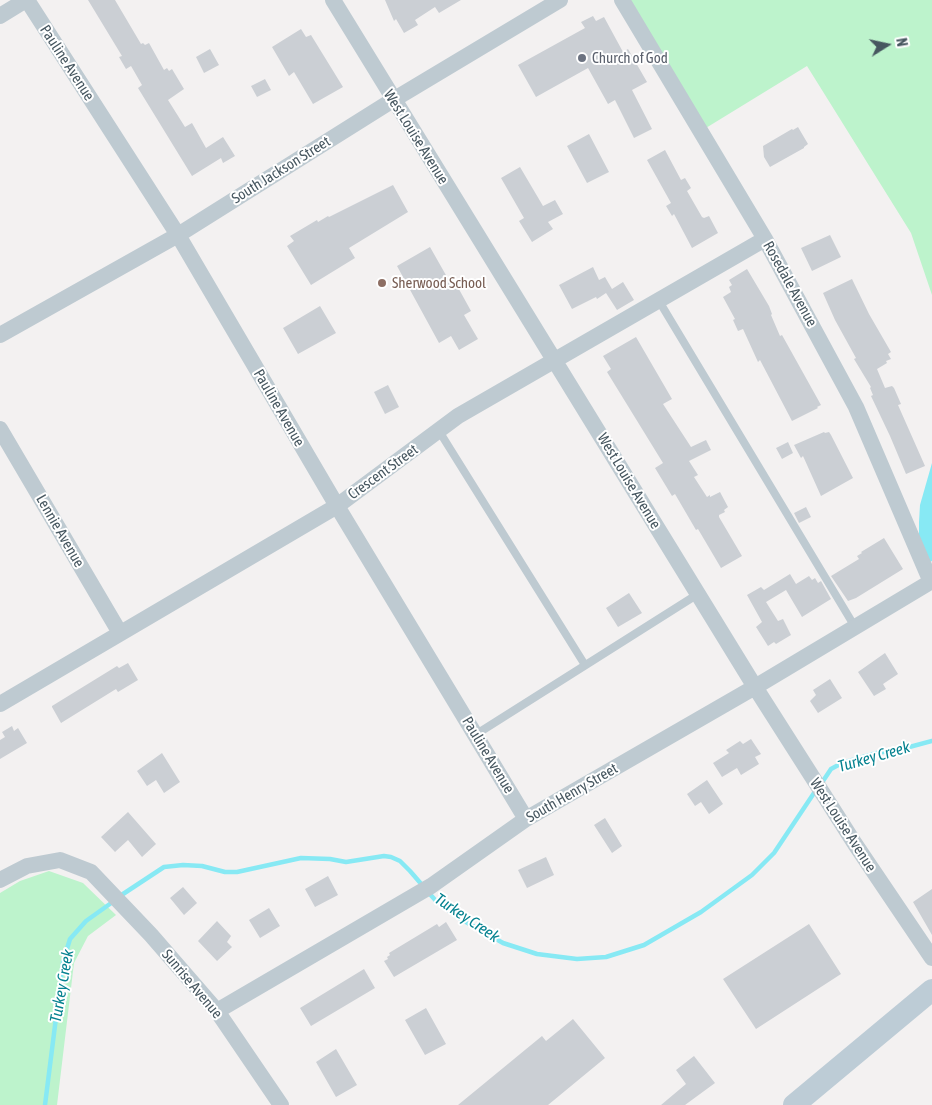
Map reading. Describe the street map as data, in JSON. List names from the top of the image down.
{
  "streets": {
    "street": [
      "Pauline Avenue",
      "West Louise Avenue",
      "South Jackson Street",
      "Rosedale Avenue",
      "Crescent Street",
      "Lennie Avenue",
      "South Henry Street",
      "Sunrise Avenue"
    ]
  },
  "crossings": [
    ["Pauline Avenue", "South Jackson Street"],
    ["Pauline Avenue", "Crescent Street"],
    ["Pauline Avenue", "South Henry Street"],
    ["West Louise Avenue", "South Jackson Street"],
    ["West Louise Avenue", "Crescent Street"],
    ["West Louise Avenue", "South Henry Street"],
    ["Rosedale Avenue", "Crescent Street"],
    ["Rosedale Avenue", "South Henry Street"],
    ["Crescent Street", "Lennie Avenue"],
    ["South Henry Street", "Sunrise Avenue"]
  ],
  "water": ["Turkey Creek"],
  "places": ["Church of God", "Sherwood School"],
  "north": "right"
}
